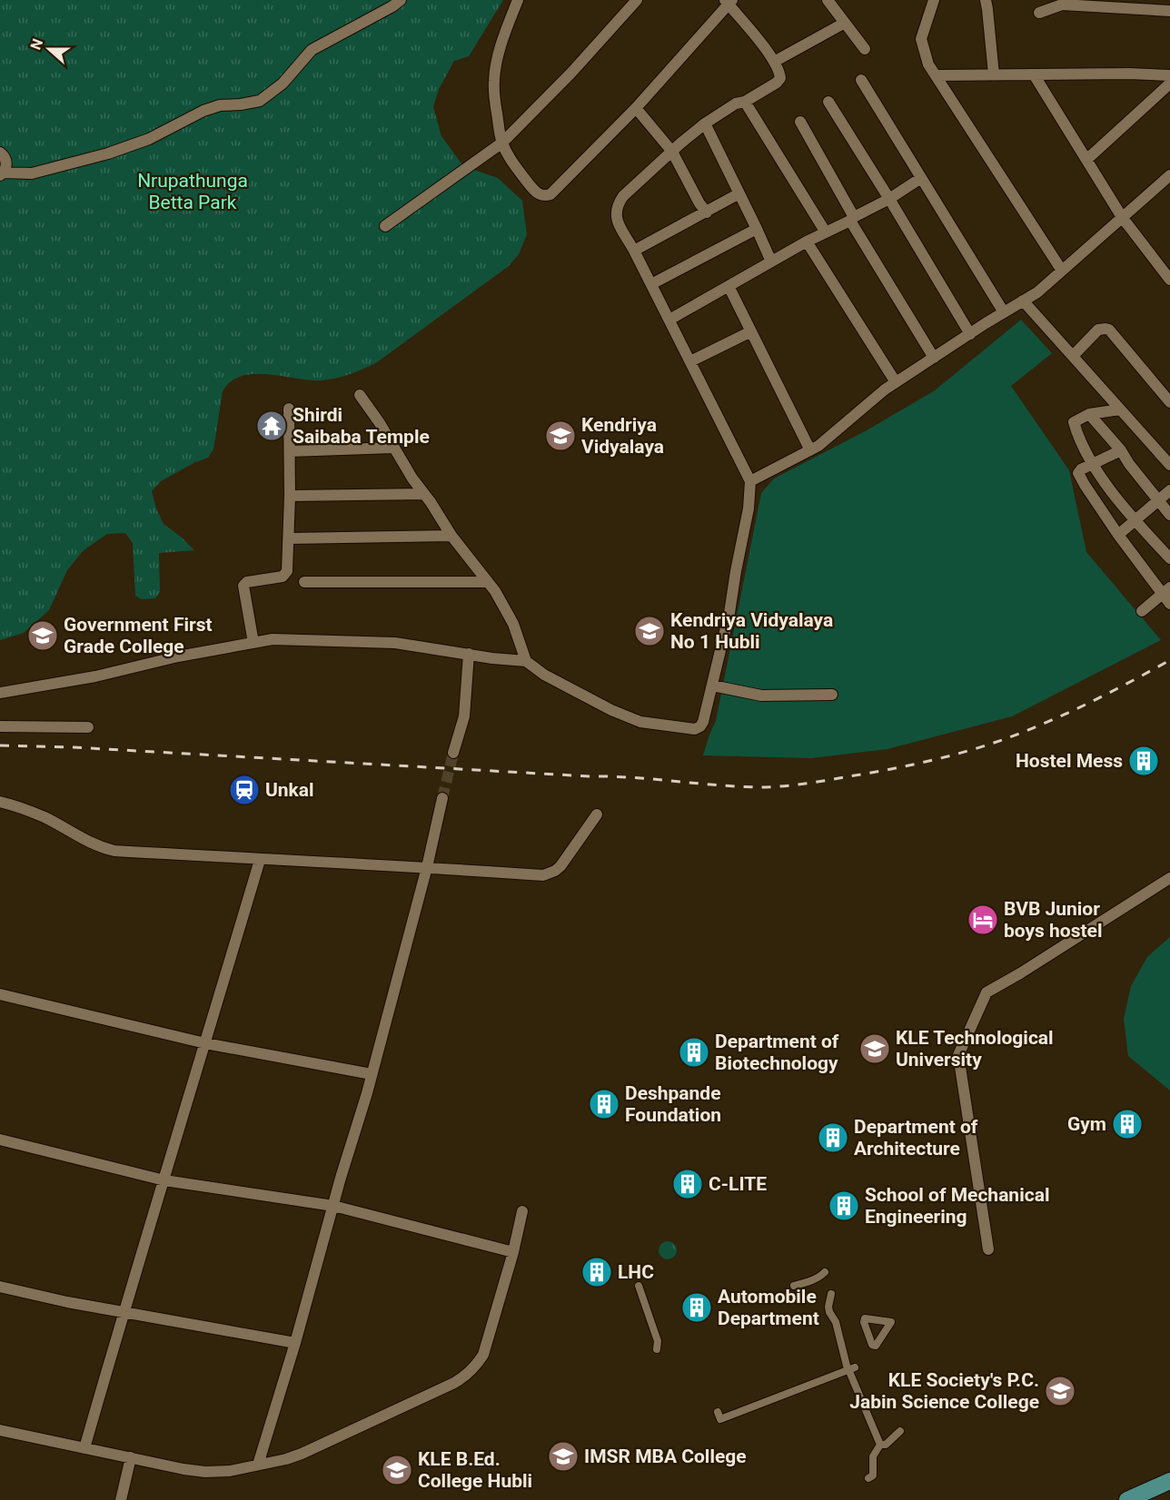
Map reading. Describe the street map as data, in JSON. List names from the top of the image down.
{
  "parks": ["Nrupathunga Betta Park"],
  "places": {
    "temple": ["Shirdi Saibaba Temple"],
    "school or university": [
      "Kendriya Vidyalaya",
      "Kendriya Vidyalaya No 1 Hubli",
      "Government First Grade College",
      "KLE Technological University",
      "KLE Society's P.C. Jabin Science College",
      "IMSR MBA College",
      "KLE B.Ed. College Hubli"
    ],
    "building": [
      "Hostel Mess",
      "Department of Biotechnology",
      "Deshpande Foundation",
      "Gym",
      "Department of Architecture",
      "C-LITE",
      "School of Mechanical Engineering",
      "LHC",
      "Automobile Department"
    ],
    "station": ["Unkal"],
    "hotel": ["BVB Junior boys hostel"]
  },
  "north": "left"
}
